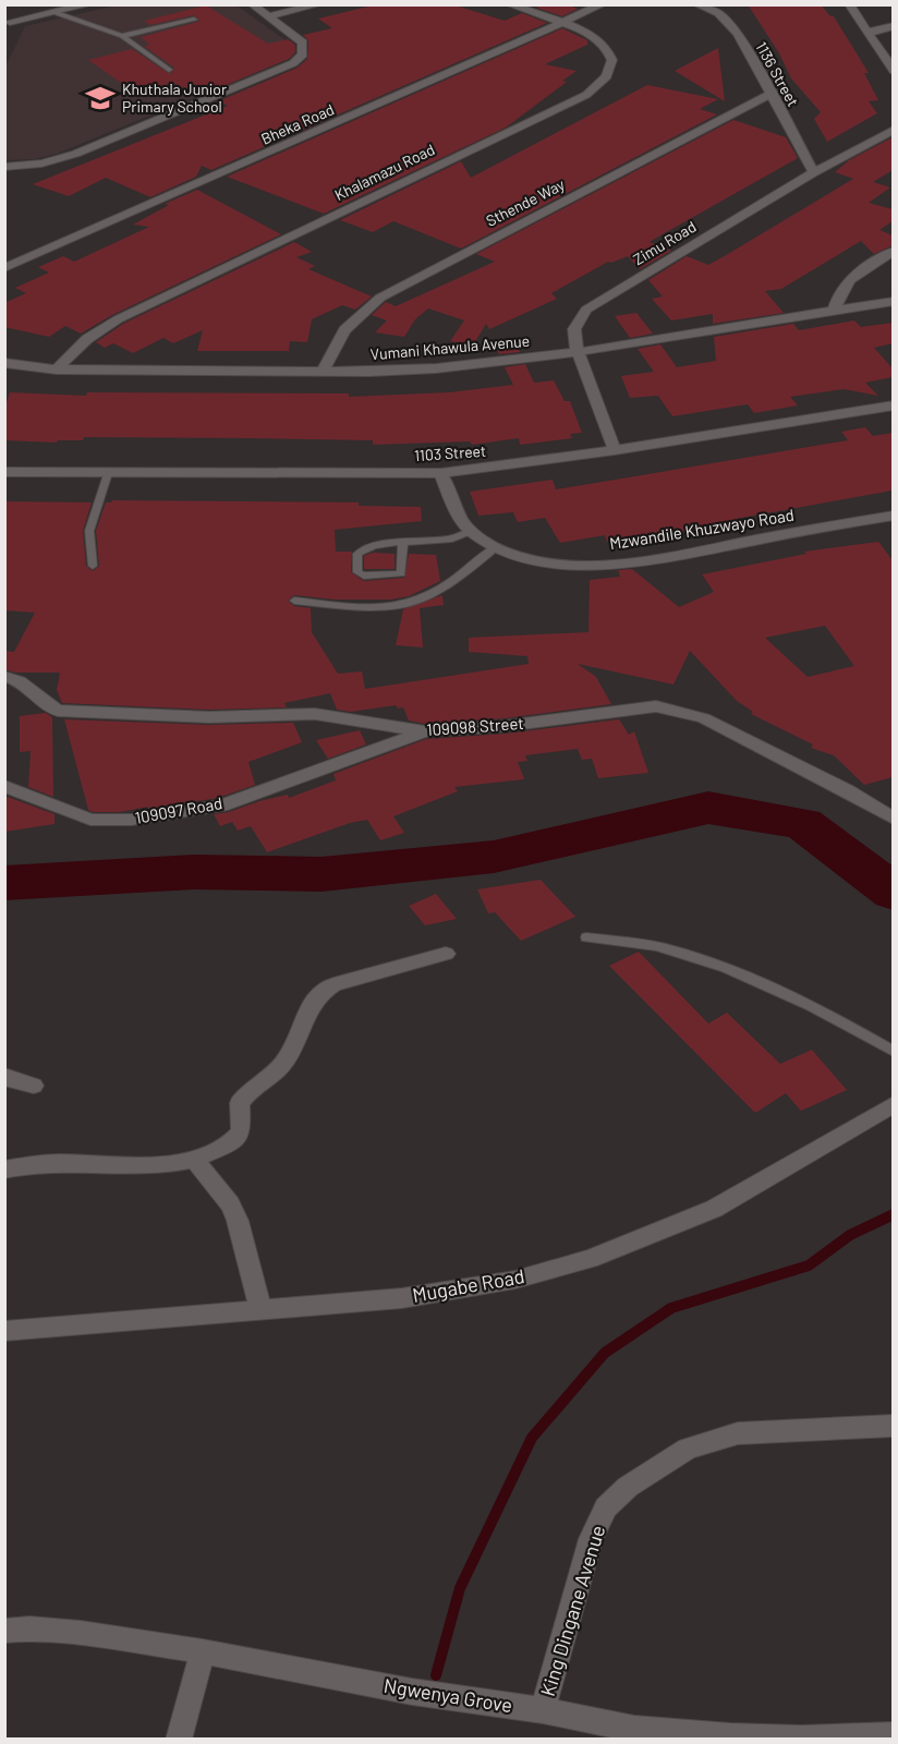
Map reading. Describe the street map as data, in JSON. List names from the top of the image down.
{
  "streets": {
    "street": [
      "1136 Street",
      "Bheka Road",
      "Khalamazu Road",
      "Sthende Way",
      "Zimu Road",
      "Vumani Khawula Avenue",
      "1103 Street",
      "Mzwandile Khuzwayo Road",
      "109098 Street",
      "109097 Road",
      "Mugabe Road",
      "King Dingane Avenue",
      "Ngwenya Grove"
    ]
  },
  "crossings": [
    ["1136 Street", "Sthende Way"],
    ["1136 Street", "Zimu Road"],
    ["Bheka Road", "Khalamazu Road"],
    ["Khalamazu Road", "Vumani Khawula Avenue"],
    ["Sthende Way", "Vumani Khawula Avenue"],
    ["Zimu Road", "Vumani Khawula Avenue"],
    ["Zimu Road", "1103 Street"],
    ["1103 Street", "Mzwandile Khuzwayo Road"],
    ["109098 Street", "109097 Road"],
    ["King Dingane Avenue", "Ngwenya Grove"]
  ],
  "places": {
    "school or university": ["Khuthala Junior Primary School"]
  }
}
